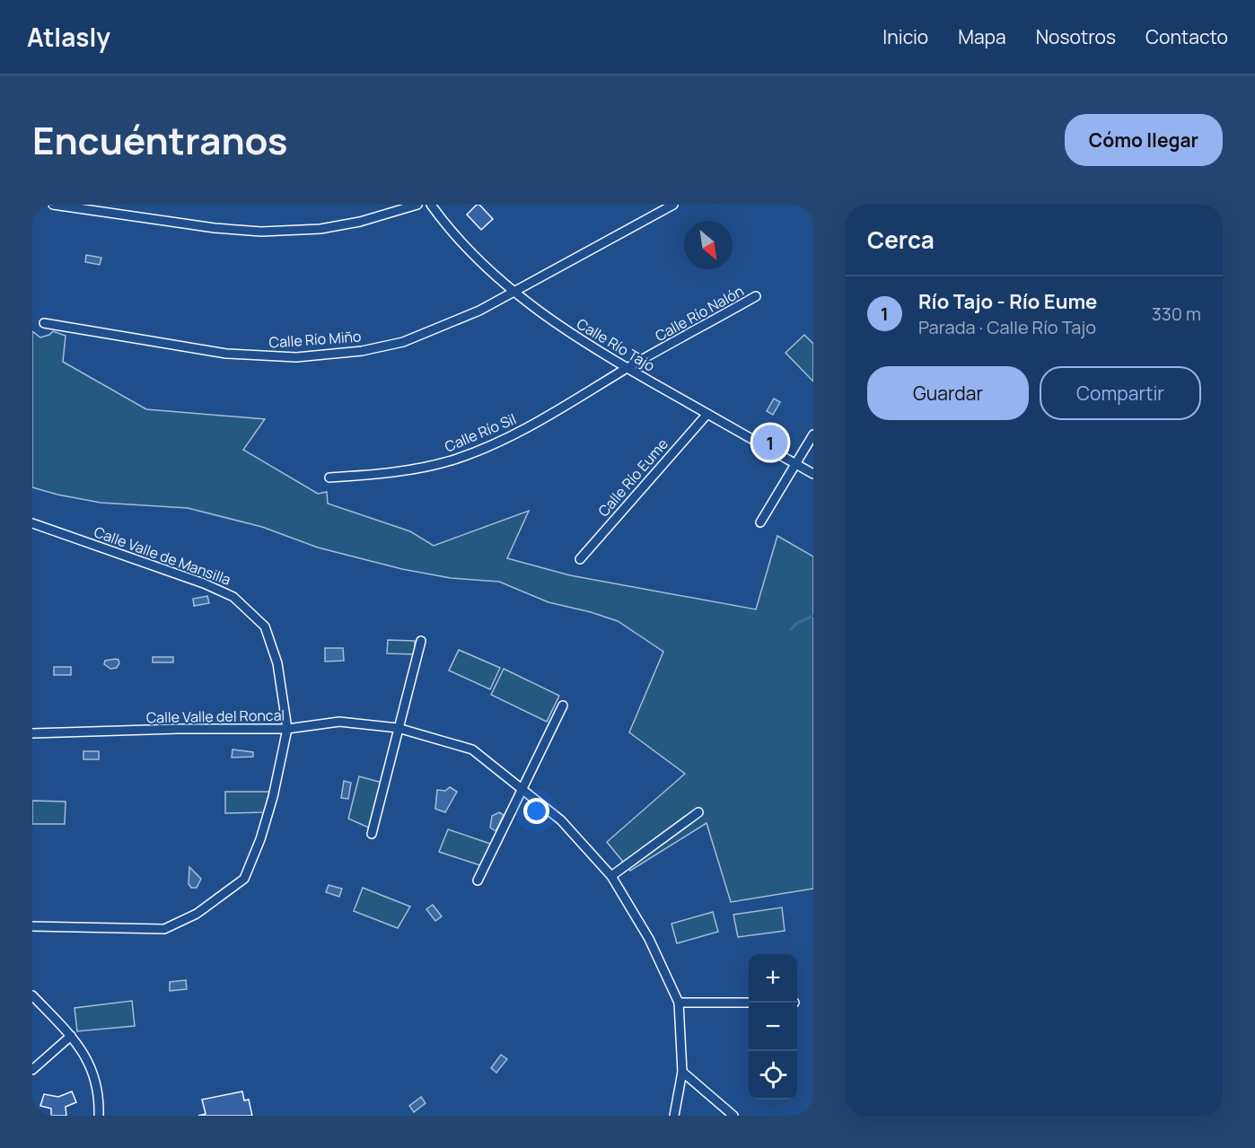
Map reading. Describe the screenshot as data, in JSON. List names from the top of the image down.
{
  "streets": {
    "street": [
      "Calle Río Nalón",
      "Calle Río Miño",
      "Calle Río Tajo",
      "Calle Río Sil",
      "Calle Río Eume",
      "Calle Valle de Mansilla",
      "Calle Valle del Roncal"
    ]
  },
  "crossings": [
    ["Calle Río Nalón", "Calle Río Tajo"],
    ["Calle Río Nalón", "Calle Río Sil"],
    ["Calle Río Miño", "Calle Río Tajo"],
    ["Calle Río Tajo", "Calle Río Sil"],
    ["Calle Río Tajo", "Calle Río Eume"],
    ["Calle Valle de Mansilla", "Calle Valle del Roncal"]
  ],
  "north": "bottom right",
  "page": {
    "header": "Atlasly",
    "nav": [
      "Inicio",
      "Mapa",
      "Nosotros",
      "Contacto"
    ],
    "title": "Encuéntranos",
    "buttons": [
      "Cómo llegar",
      ["Guardar", "Compartir"]
    ],
    "heading": "Cerca",
    "list": [
      {
        "mark": "1",
        "name": "Río Tajo - Río Eume",
        "note": "Parada · Calle Río Tajo",
        "value": "330 m"
      }
    ],
    "pins": "1",
    "map_buttons": ["+", "−"]
  }
}
